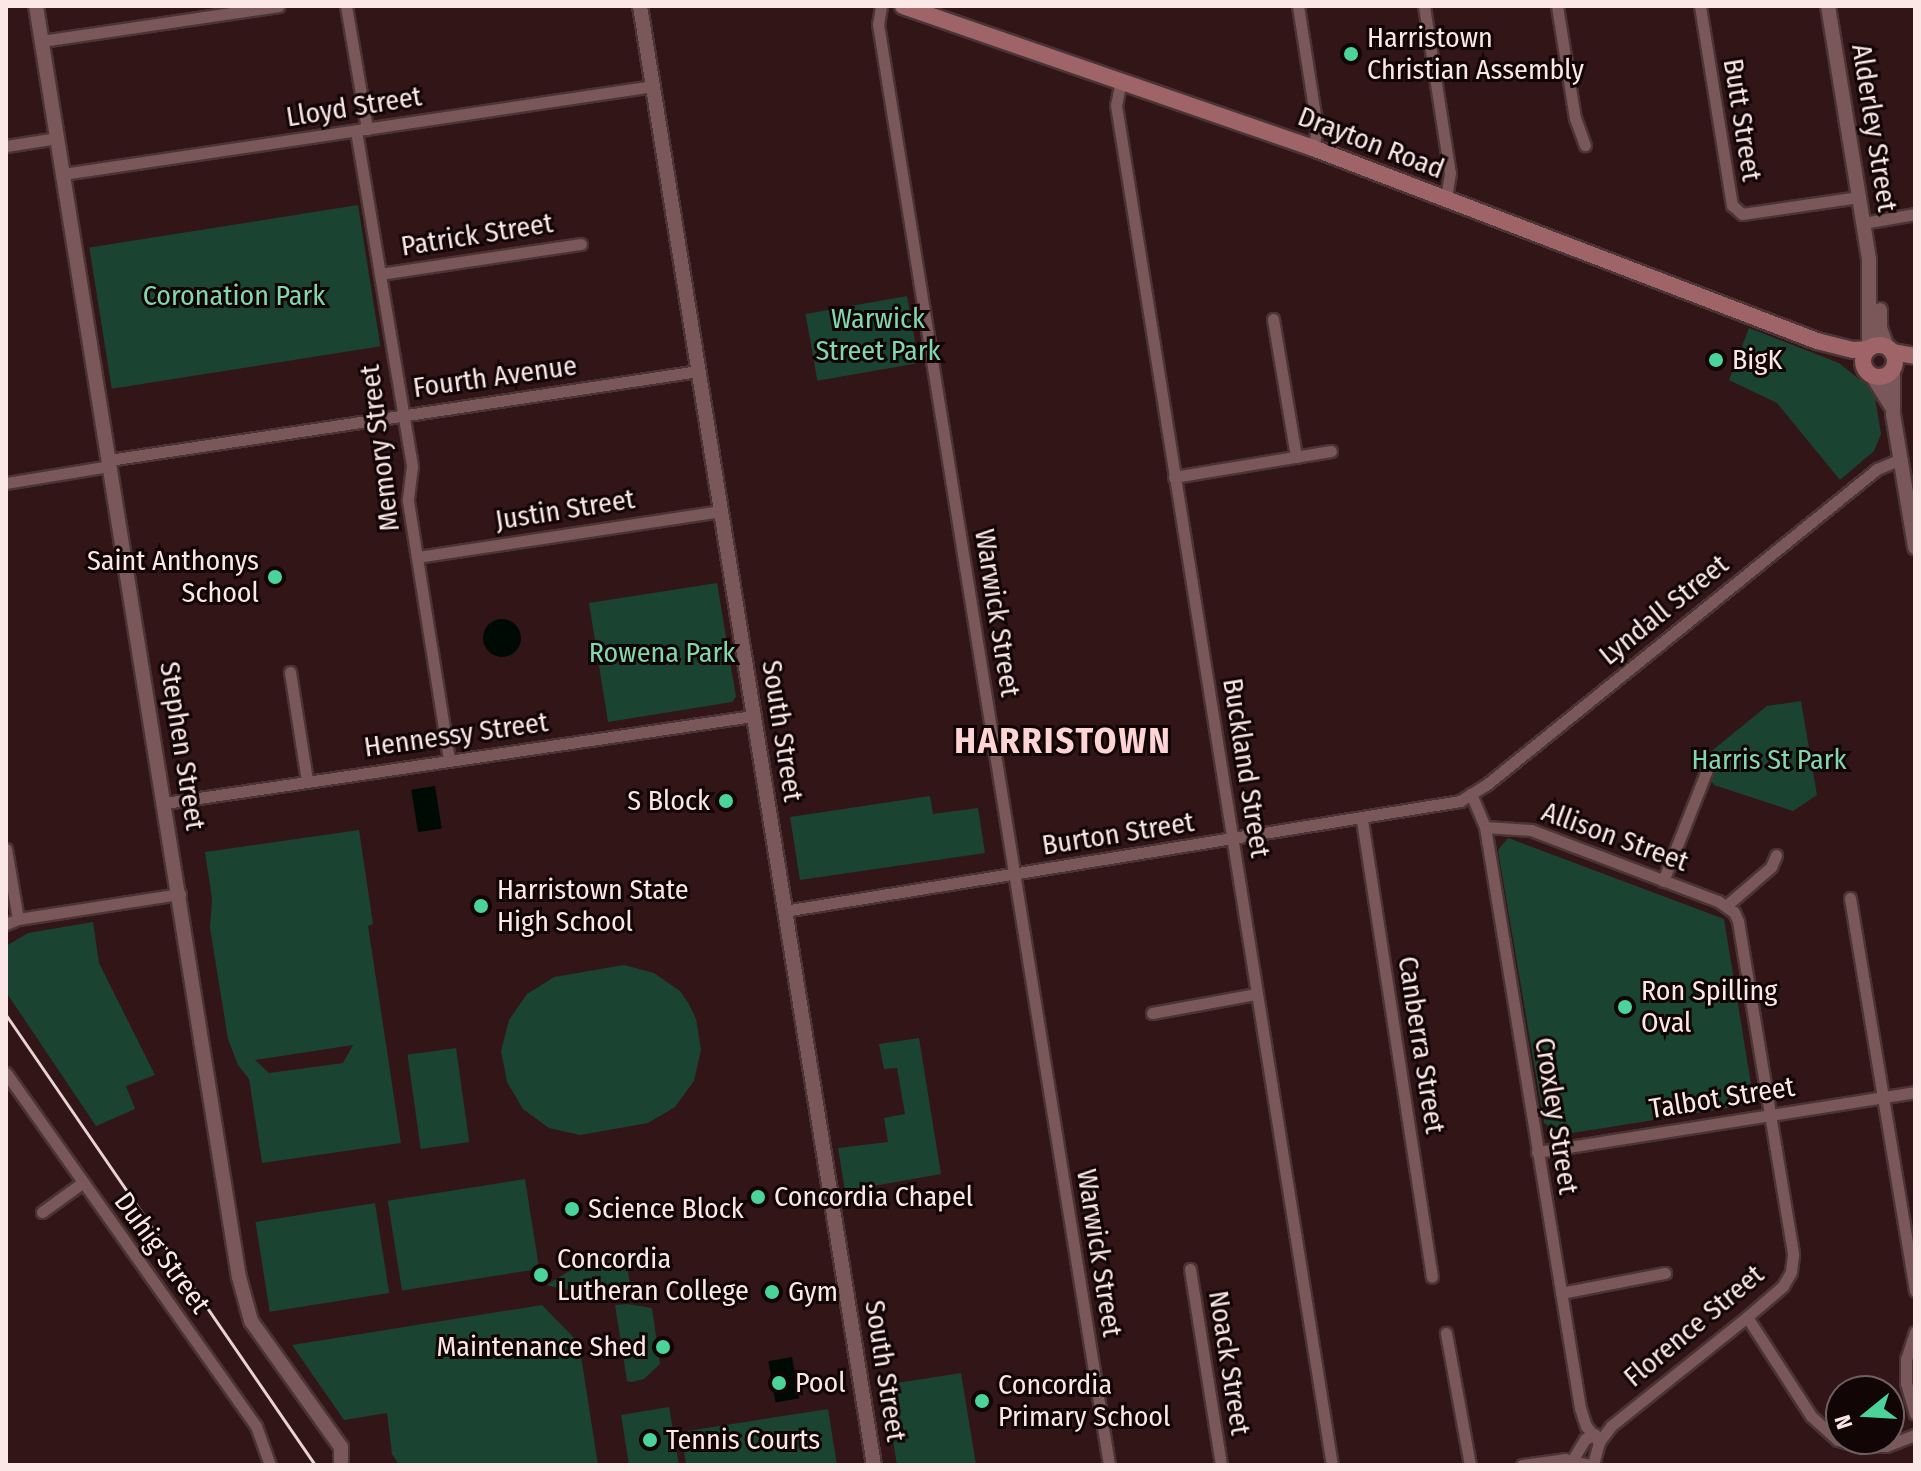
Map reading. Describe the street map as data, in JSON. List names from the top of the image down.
{
  "streets": {
    "main road": ["Drayton Road"],
    "street": [
      "Lloyd Street",
      "Butt Street",
      "Alderley Street",
      "Patrick Street",
      "Fourth Avenue",
      "Memory Street",
      "Justin Street",
      "Lyndall Street",
      "Warwick Street",
      "South Street",
      "Hennessy Street",
      "Stephen Street",
      "Buckland Street",
      "Burton Street",
      "Allison Street",
      "Canberra Street",
      "Talbot Street",
      "Croxley Street",
      "Duhig Street",
      "Florence Street",
      "Noack Street"
    ]
  },
  "crossings": [
    ["Lloyd Street", "Memory Street"],
    ["Lloyd Street", "South Street"],
    ["Lloyd Street", "Stephen Street"],
    ["Butt Street", "Alderley Street"],
    ["Alderley Street", "Drayton Road"],
    ["Drayton Road", "Buckland Street"],
    ["Patrick Street", "Memory Street"],
    ["Fourth Avenue", "Memory Street"],
    ["Fourth Avenue", "South Street"],
    ["Fourth Avenue", "Stephen Street"],
    ["Memory Street", "Justin Street"],
    ["Memory Street", "Hennessy Street"],
    ["Justin Street", "South Street"],
    ["Lyndall Street", "Burton Street"],
    ["Lyndall Street", "Croxley Street"],
    ["Warwick Street", "Burton Street"],
    ["South Street", "Hennessy Street"],
    ["South Street", "Burton Street"],
    ["Hennessy Street", "Stephen Street"],
    ["Buckland Street", "Burton Street"],
    ["Burton Street", "Canberra Street"],
    ["Allison Street", "Croxley Street"],
    ["Talbot Street", "Croxley Street"],
    ["Talbot Street", "Florence Street"],
    ["Croxley Street", "Florence Street"]
  ],
  "districts": ["HARRISTOWN"],
  "parks": [
    "Coronation Park",
    "Warwick Street Park",
    "Rowena Park",
    "Harris St Park"
  ],
  "places": [
    "Harristown Christian Assembly",
    "BigK",
    "Saint Anthonys School",
    "S Block",
    "Harristown State High School",
    "Ron Spilling Oval",
    "Concordia Chapel",
    "Science Block",
    "Concordia Lutheran College",
    "Gym",
    "Maintenance Shed",
    "Pool",
    "Concordia Primary School",
    "Tennis Courts"
  ],
  "north": "left"
}
